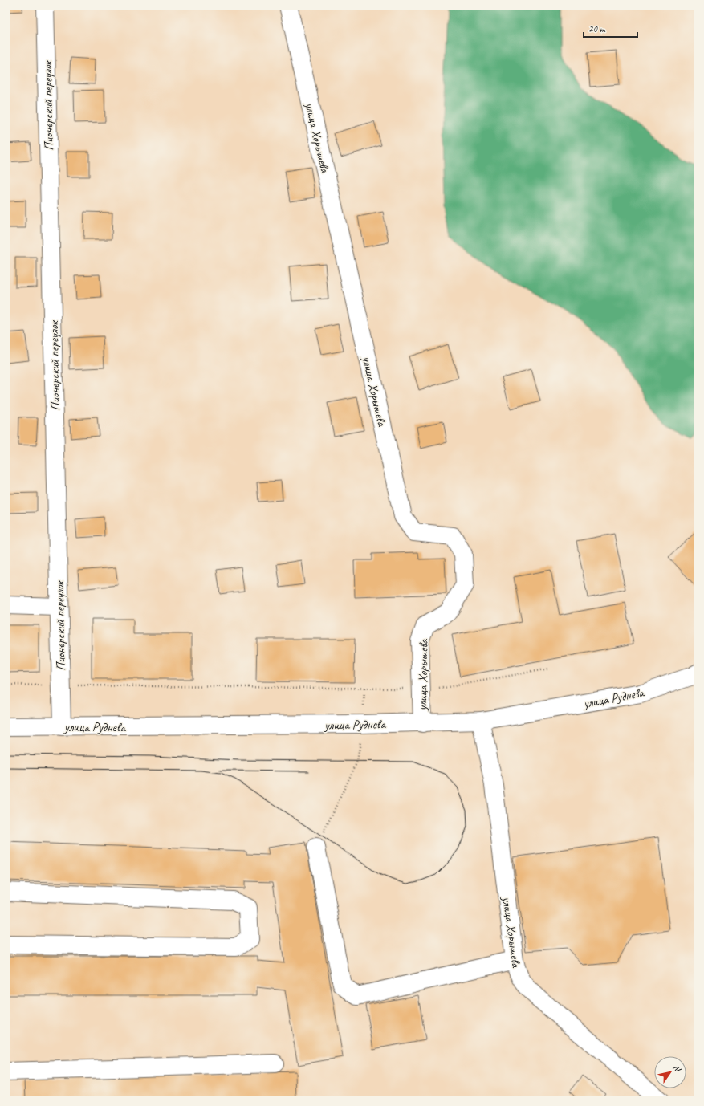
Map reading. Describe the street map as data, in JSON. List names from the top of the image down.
{
  "streets": {
    "street": ["Пионерский переулок", "улица Хорышева", "улица Руднева"]
  },
  "crossings": [
    ["Пионерский переулок", "улица Руднева"],
    ["улица Хорышева", "улица Руднева"]
  ],
  "scale_bar": "20 m",
  "north": "top right"
}
